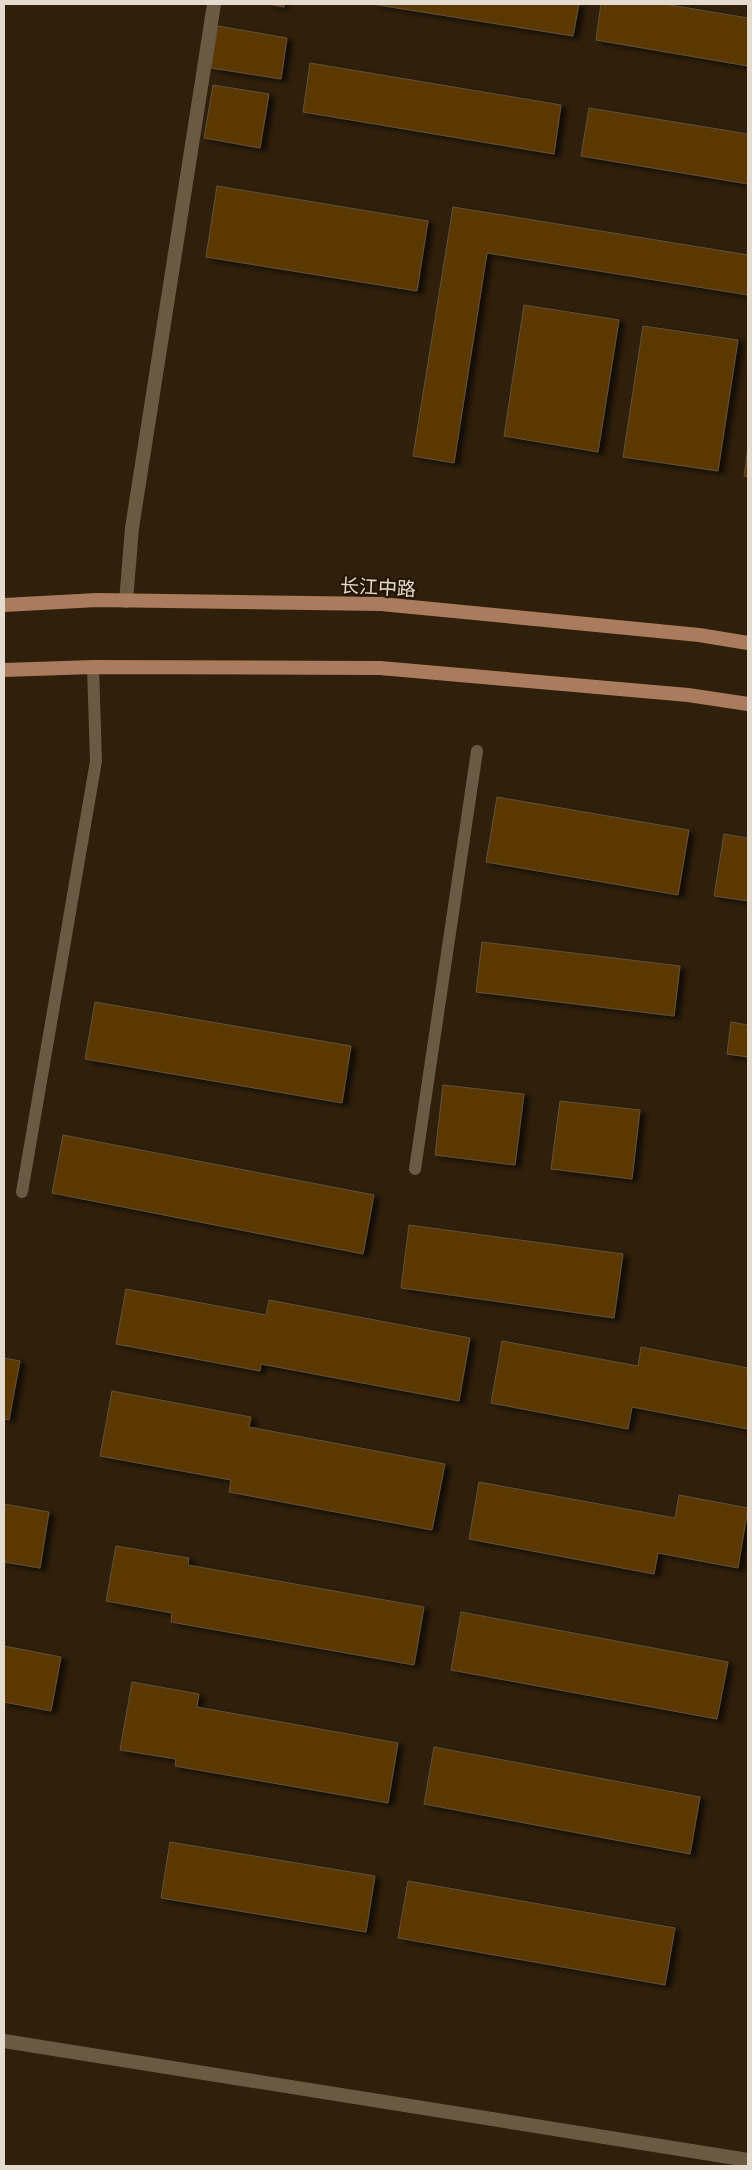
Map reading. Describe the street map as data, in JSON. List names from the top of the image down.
{
  "streets": {
    "main road": ["长江中路"]
  }
}
